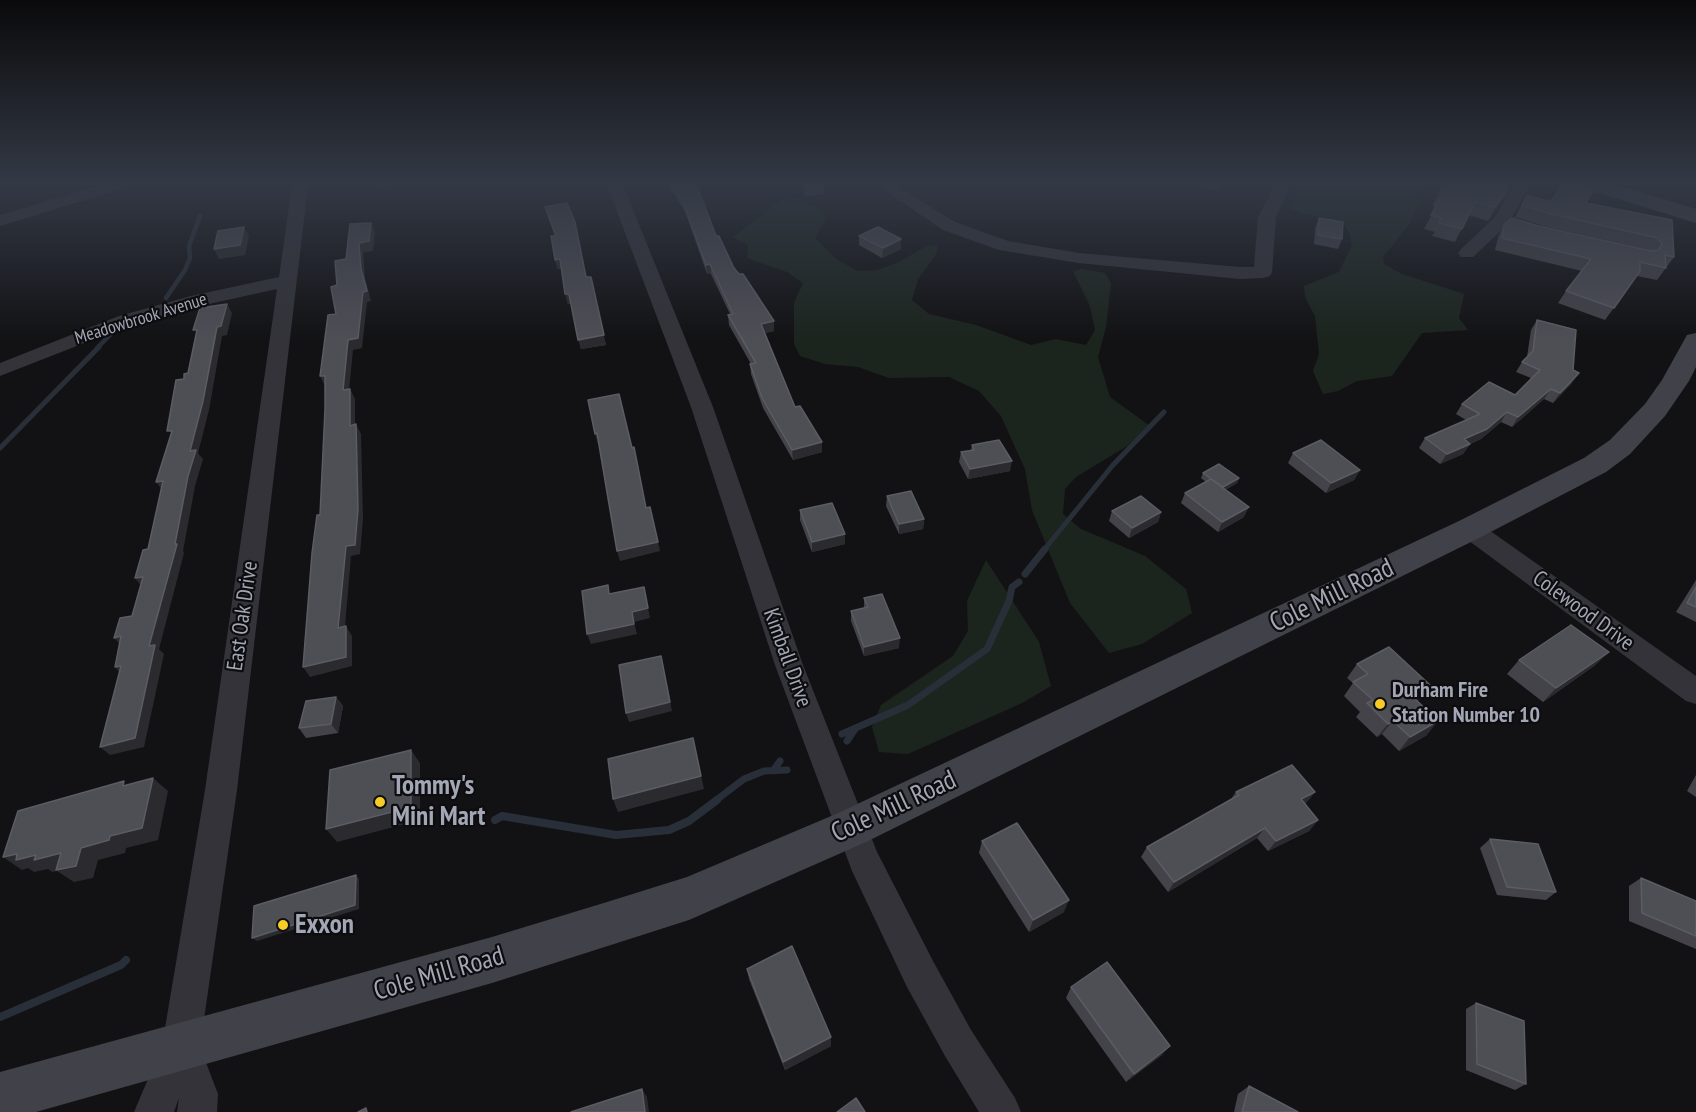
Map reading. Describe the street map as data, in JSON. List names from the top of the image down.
{
  "streets": {
    "street": [
      "Meadowbrook Avenue",
      "Cole Mill Road",
      "Colewood Drive",
      "East Oak Drive",
      "Kimball Drive"
    ]
  },
  "crossings": [
    ["Meadowbrook Avenue", "East Oak Drive"],
    ["Cole Mill Road", "Colewood Drive"],
    ["Cole Mill Road", "East Oak Drive"],
    ["Cole Mill Road", "Kimball Drive"]
  ],
  "places": ["Durham Fire Station Number 10", "Tommy's Mini Mart", "Exxon"]
}
